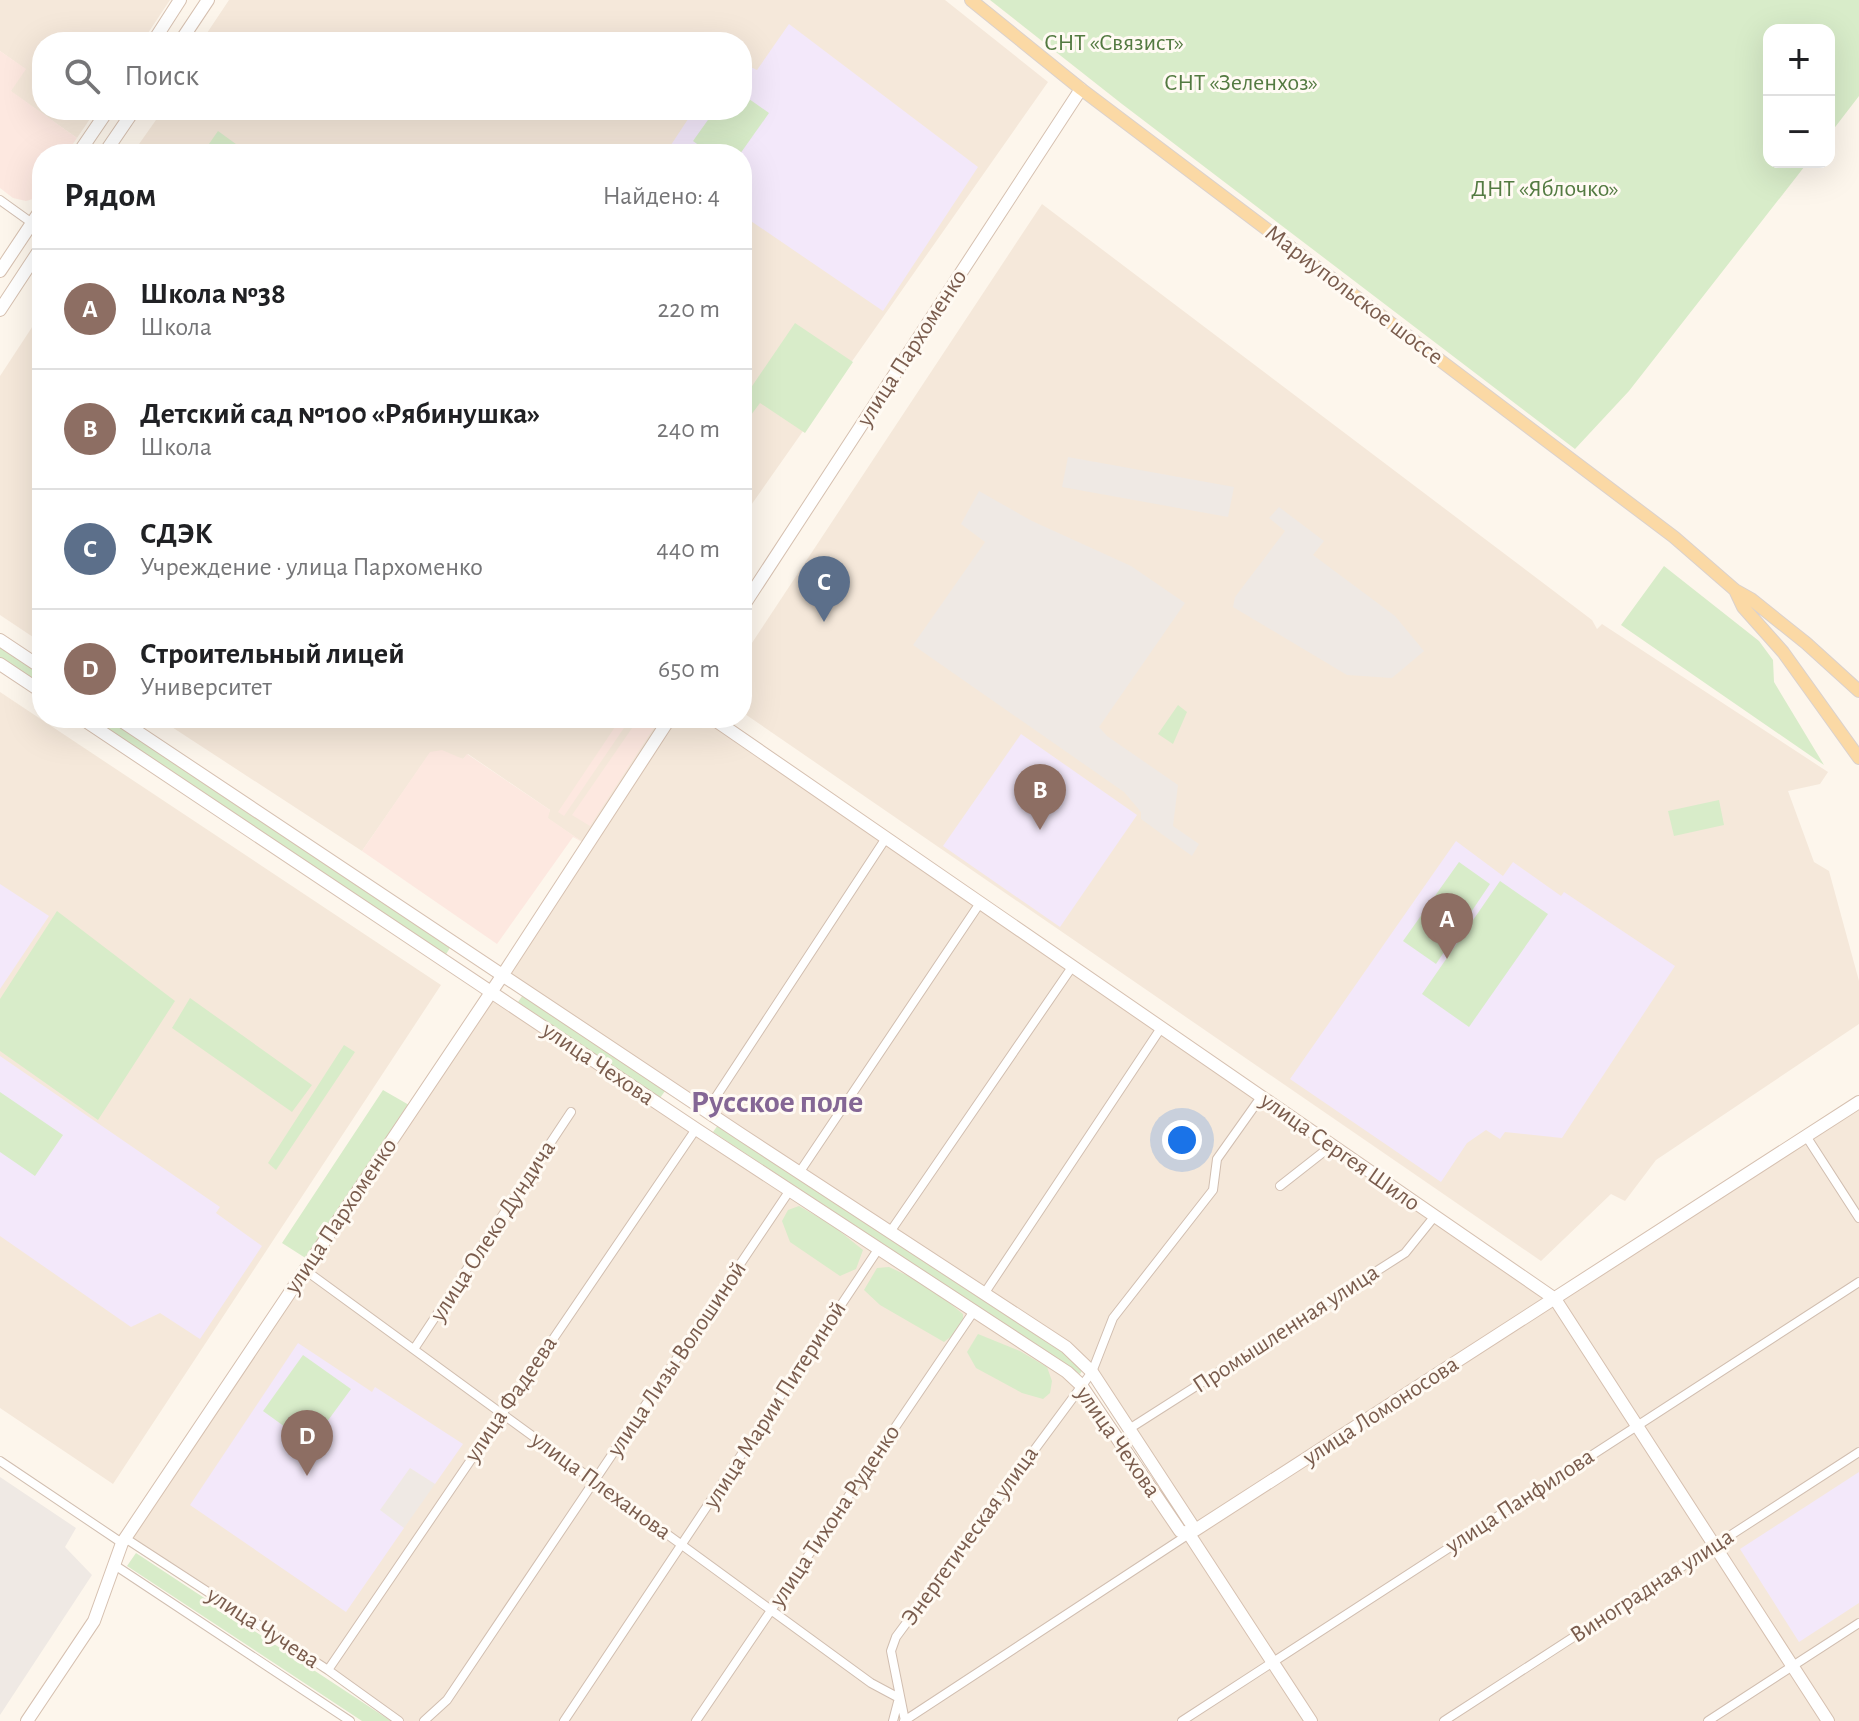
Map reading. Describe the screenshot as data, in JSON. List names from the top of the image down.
{
  "streets": {
    "main road": ["Мариупольское шоссе"],
    "street": [
      "улица Пархоменко",
      "улица Чехова",
      "улица Сергея Шило",
      "улица Олеко Дундича",
      "Промышленная улица",
      "улица Лизы Волошиной",
      "улица Фадеева",
      "улица Марии Питериной",
      "улица Ломоносова",
      "улица Плеханова",
      "улица Панфилова",
      "улица Тихона Руденко",
      "Энергетическая улица",
      "Виноградная улица",
      "улица Чучева"
    ]
  },
  "crossings": [
    ["Мариупольское шоссе", "улица Пархоменко"],
    ["улица Пархоменко", "улица Чехова"],
    ["улица Пархоменко", "улица Плеханова"],
    ["улица Пархоменко", "улица Чучева"],
    ["улица Чехова", "Промышленная улица"],
    ["улица Чехова", "улица Лизы Волошиной"],
    ["улица Чехова", "улица Фадеева"],
    ["улица Чехова", "улица Марии Питериной"],
    ["улица Чехова", "улица Ломоносова"],
    ["улица Чехова", "улица Панфилова"],
    ["улица Чехова", "улица Тихона Руденко"],
    ["улица Чехова", "Энергетическая улица"],
    ["улица Сергея Шило", "Промышленная улица"],
    ["улица Сергея Шило", "улица Ломоносова"],
    ["улица Сергея Шило", "улица Панфилова"],
    ["улица Сергея Шило", "Виноградная улица"],
    ["улица Олеко Дундича", "улица Плеханова"],
    ["улица Лизы Волошиной", "улица Плеханова"],
    ["улица Фадеева", "улица Плеханова"],
    ["улица Фадеева", "улица Чучева"],
    ["улица Марии Питериной", "улица Плеханова"],
    ["улица Ломоносова", "Энергетическая улица"],
    ["улица Плеханова", "улица Тихона Руденко"],
    ["улица Плеханова", "Энергетическая улица"]
  ],
  "districts": ["Русское поле"],
  "parks": ["СНТ «Связист»", "СНТ «Зеленхоз»", "ДНТ «Яблочко»"],
  "page": {
    "map_buttons": ["+", "−"],
    "search": "Поиск",
    "heading": ["Рядом", "Найдено: 4"],
    "list": [
      {
        "mark": "A",
        "name": "Школа №38",
        "note": "Школа",
        "value": "220 m"
      },
      {
        "mark": "B",
        "name": "Детский сад №100 «Рябинушка»",
        "note": "Школа",
        "value": "240 m"
      },
      {
        "mark": "C",
        "name": "СДЭК",
        "note": "Учреждение · улица Пархоменко",
        "value": "440 m"
      },
      {
        "mark": "D",
        "name": "Строительный лицей",
        "note": "Университет",
        "value": "650 m"
      }
    ],
    "pins": [
      "C",
      "B",
      "A",
      "D"
    ]
  }
}
